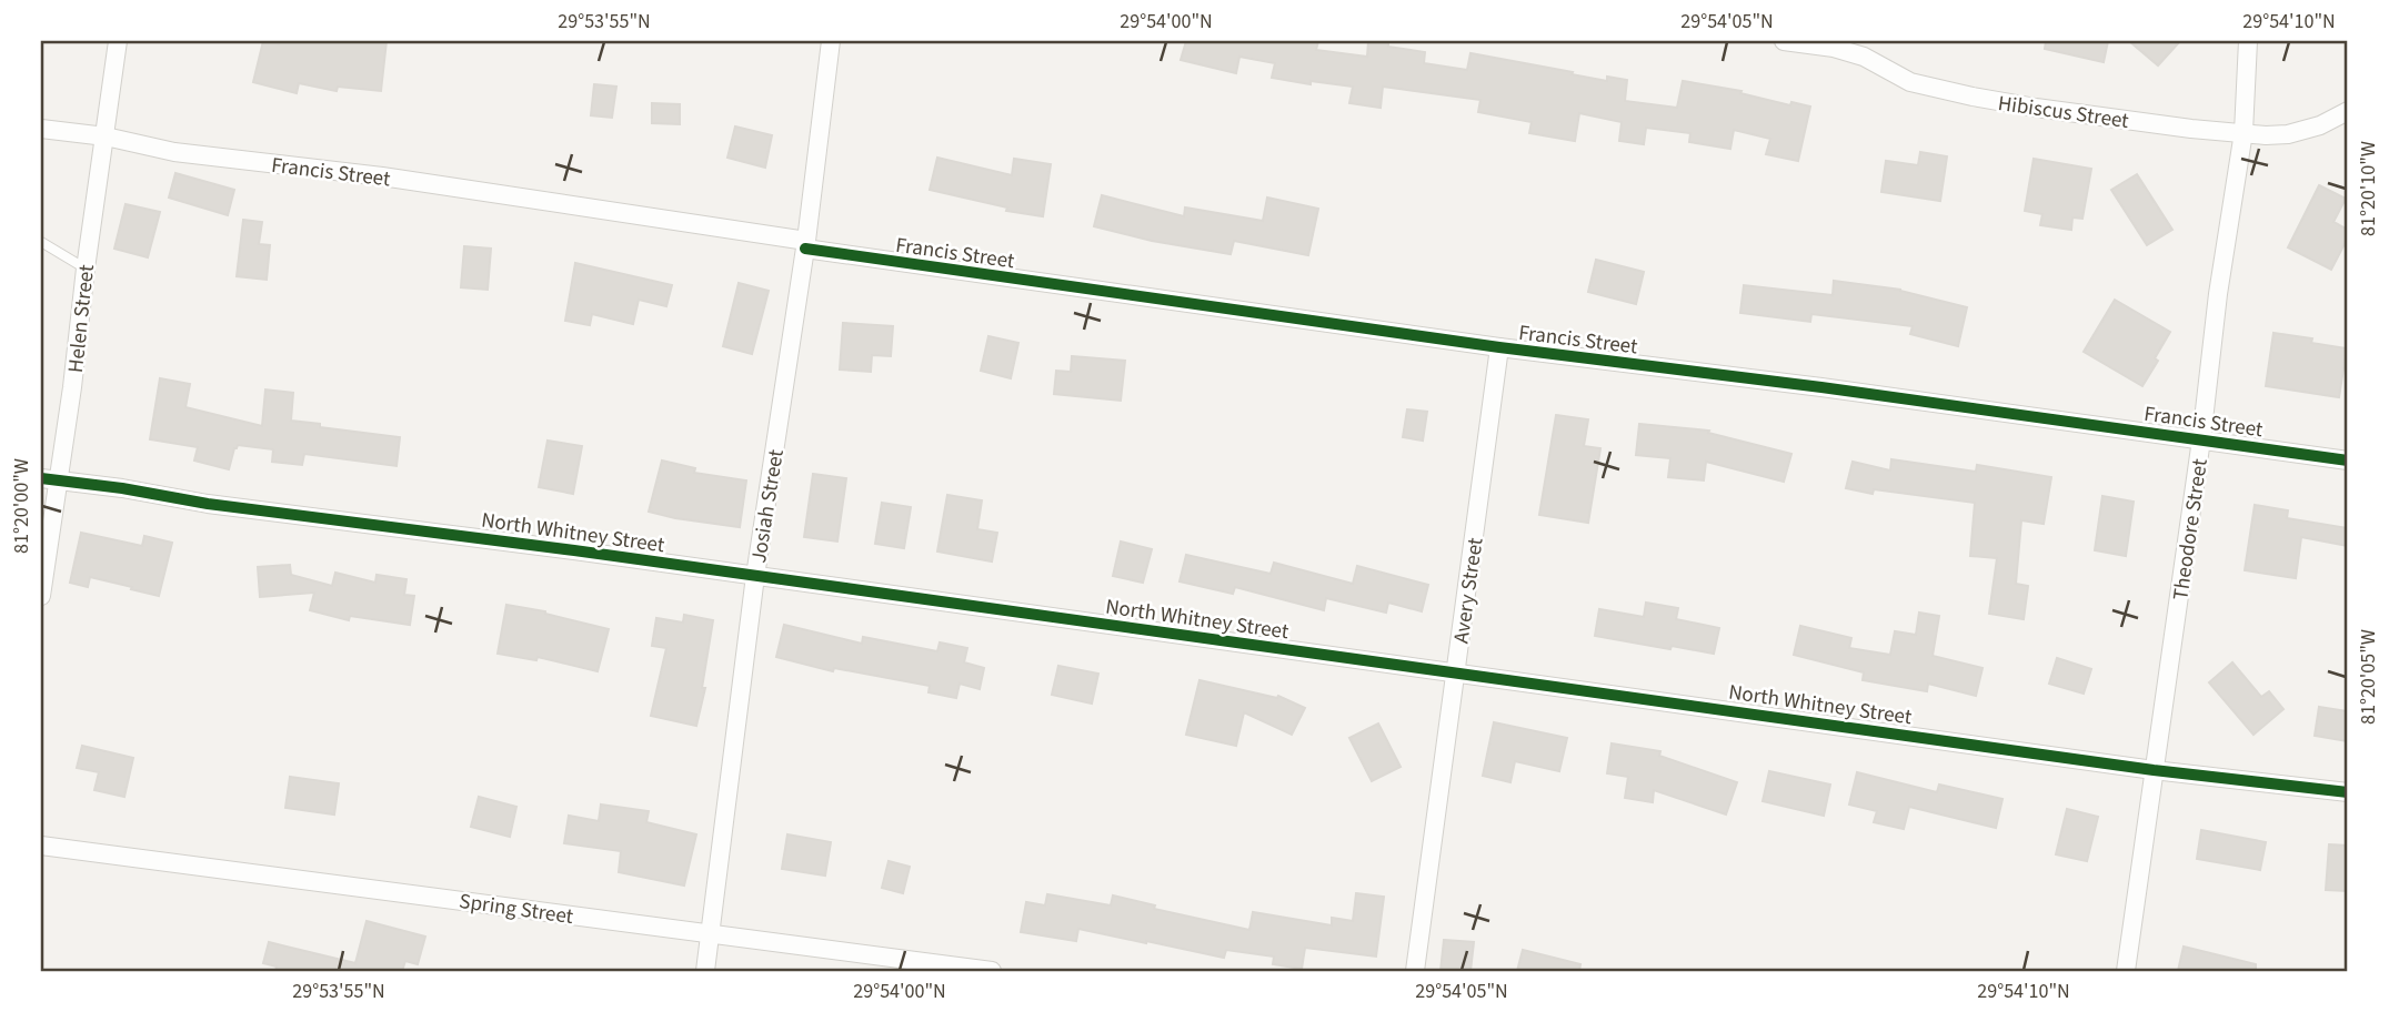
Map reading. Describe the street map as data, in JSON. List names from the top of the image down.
{
  "streets": {
    "street": [
      "Hibiscus Street",
      "Francis Street",
      "Helen Street",
      "Josiah Street",
      "Theodore Street",
      "North Whitney Street",
      "Avery Street",
      "Spring Street"
    ]
  },
  "crossings": [
    ["Hibiscus Street", "Theodore Street"],
    ["Francis Street", "Helen Street"],
    ["Francis Street", "Josiah Street"],
    ["Francis Street", "Theodore Street"],
    ["Francis Street", "Avery Street"],
    ["Helen Street", "North Whitney Street"],
    ["Josiah Street", "North Whitney Street"],
    ["Josiah Street", "Spring Street"],
    ["Theodore Street", "North Whitney Street"],
    ["North Whitney Street", "Avery Street"]
  ],
  "coordinates": [
    "29°53'55\"N",
    "29°54'00\"N",
    "29°54'05\"N",
    "29°54'10\"N",
    "81°20'10\"W",
    "81°20'00\"W",
    "81°20'05\"W"
  ]
}
